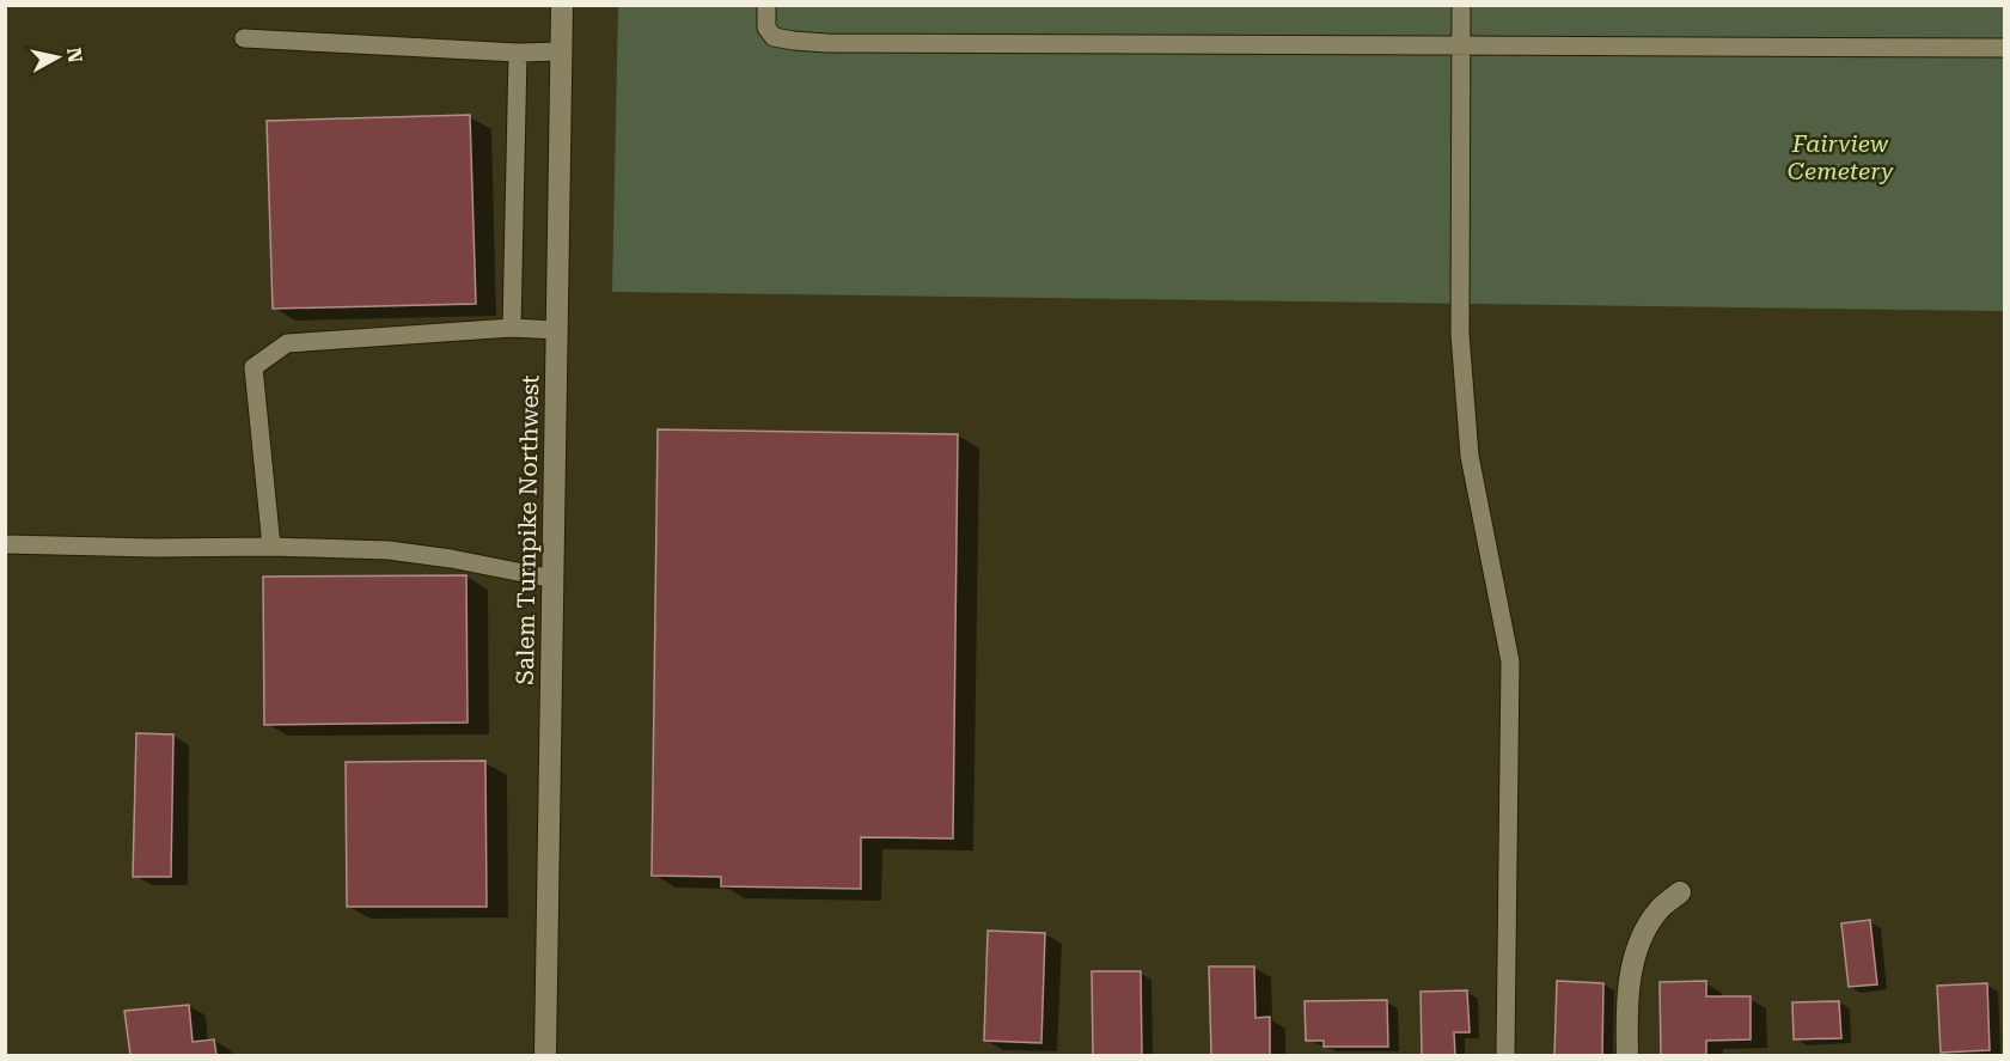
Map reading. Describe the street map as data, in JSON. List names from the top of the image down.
{
  "streets": {
    "street": ["Salem Turnpike Northwest"]
  },
  "parks": ["Fairview Cemetery"],
  "north": "right"
}
